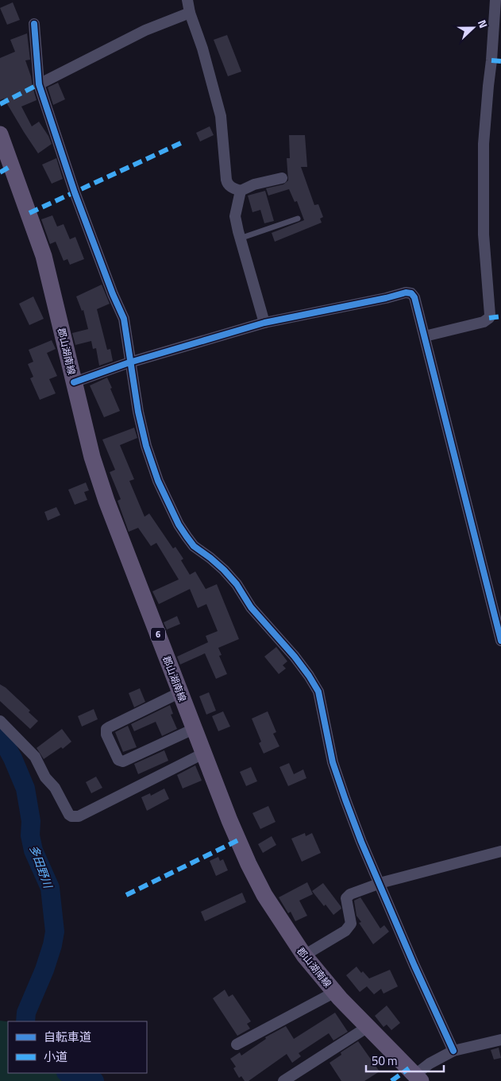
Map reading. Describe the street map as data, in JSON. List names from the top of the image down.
{
  "streets": {
    "main road": ["郡山湖南線", "6"]
  },
  "water": ["多田野川"],
  "legend": ["自転車道", "小道"],
  "scale_bar": "50 m",
  "north": "right"
}
